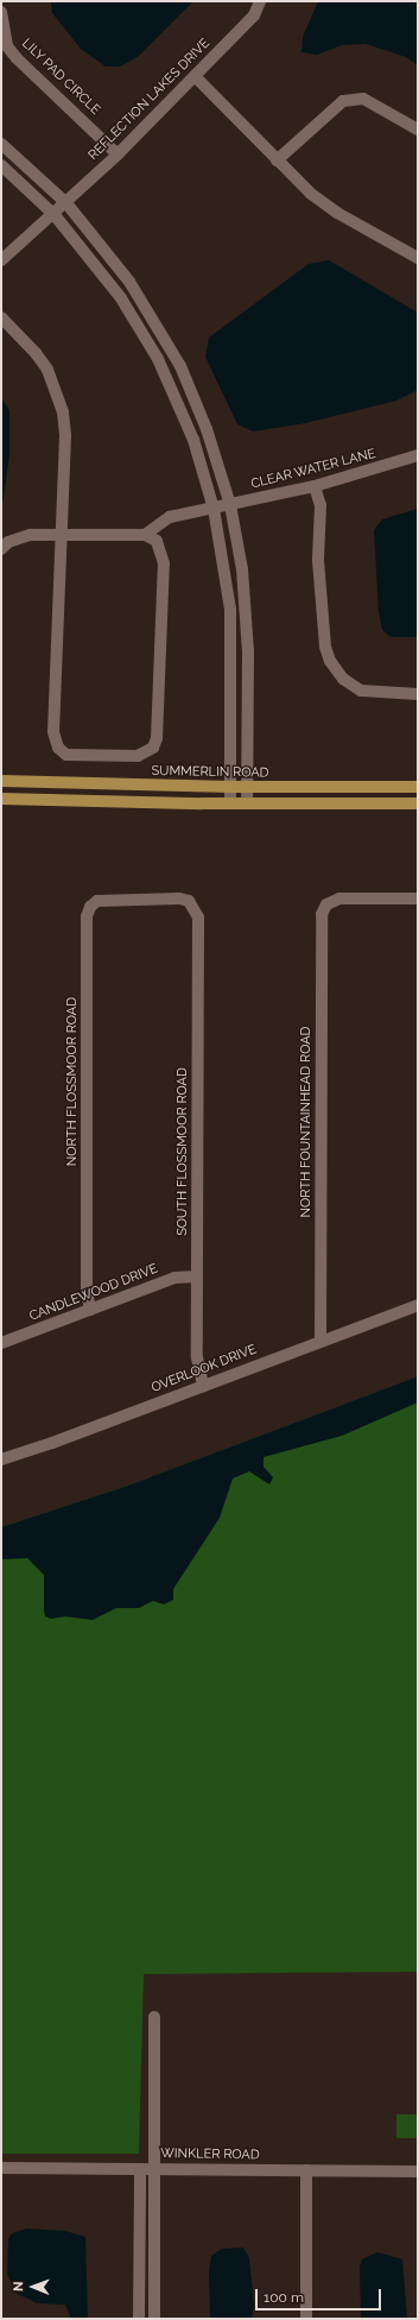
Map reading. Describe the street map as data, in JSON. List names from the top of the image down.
{
  "streets": {
    "main road": ["SUMMERLIN ROAD"],
    "street": [
      "LILY PAD CIRCLE",
      "REFLECTION LAKES DRIVE",
      "CLEAR WATER LANE",
      "NORTH FLOSSMOOR ROAD",
      "NORTH FOUNTAINHEAD ROAD",
      "SOUTH FLOSSMOOR ROAD",
      "CANDLEWOOD DRIVE",
      "OVERLOOK DRIVE",
      "WINKLER ROAD"
    ]
  },
  "crossings": [
    ["LILY PAD CIRCLE", "REFLECTION LAKES DRIVE"],
    ["NORTH FLOSSMOOR ROAD", "SOUTH FLOSSMOOR ROAD"],
    ["NORTH FLOSSMOOR ROAD", "CANDLEWOOD DRIVE"],
    ["NORTH FOUNTAINHEAD ROAD", "OVERLOOK DRIVE"],
    ["SOUTH FLOSSMOOR ROAD", "CANDLEWOOD DRIVE"],
    ["SOUTH FLOSSMOOR ROAD", "OVERLOOK DRIVE"]
  ],
  "scale_bar": "100 m",
  "north": "left"
}
